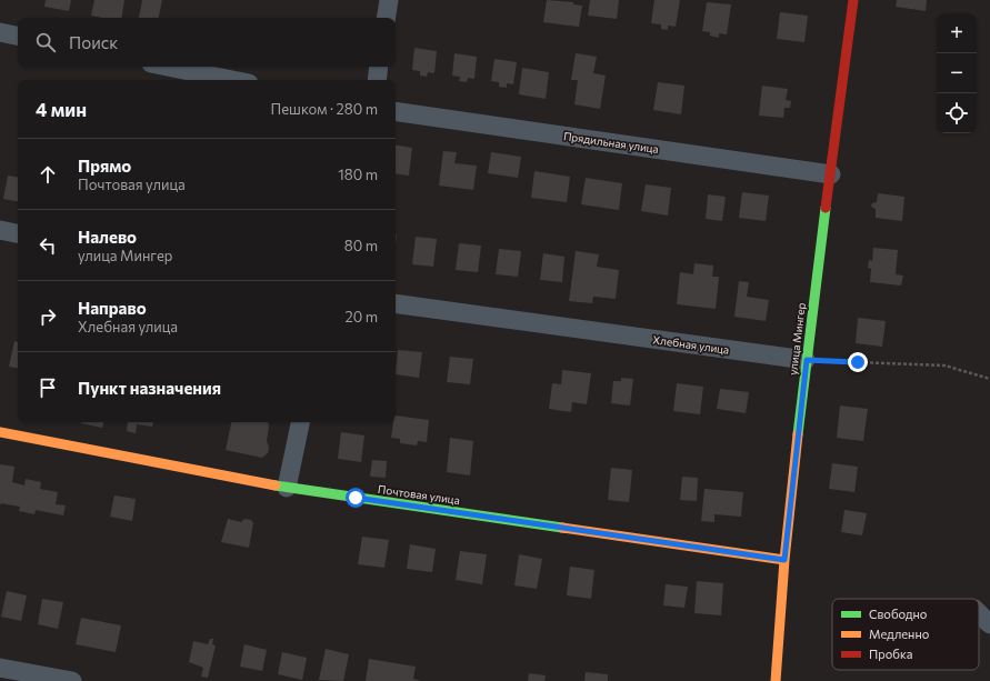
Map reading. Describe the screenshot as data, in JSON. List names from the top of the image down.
{
  "streets": {
    "street": [
      "Прядильная улица",
      "улица Мингер",
      "Хлебная улица",
      "Почтовая улица"
    ]
  },
  "crossings": [
    ["Прядильная улица", "улица Мингер"],
    ["улица Мингер", "Хлебная улица"],
    ["улица Мингер", "Почтовая улица"]
  ],
  "legend": ["Свободно", "Медленно", "Пробка"],
  "page": {
    "map_buttons": ["+", "−"],
    "search": "Поиск",
    "heading": ["4 мин", "Пешком · 280 m"],
    "list": [
      ["Прямо", "Почтовая улица", "180 m"],
      ["Налево", "улица Мингер", "80 m"],
      ["Направо", "Хлебная улица", "20 m"],
      "Пункт назначения"
    ]
  }
}
